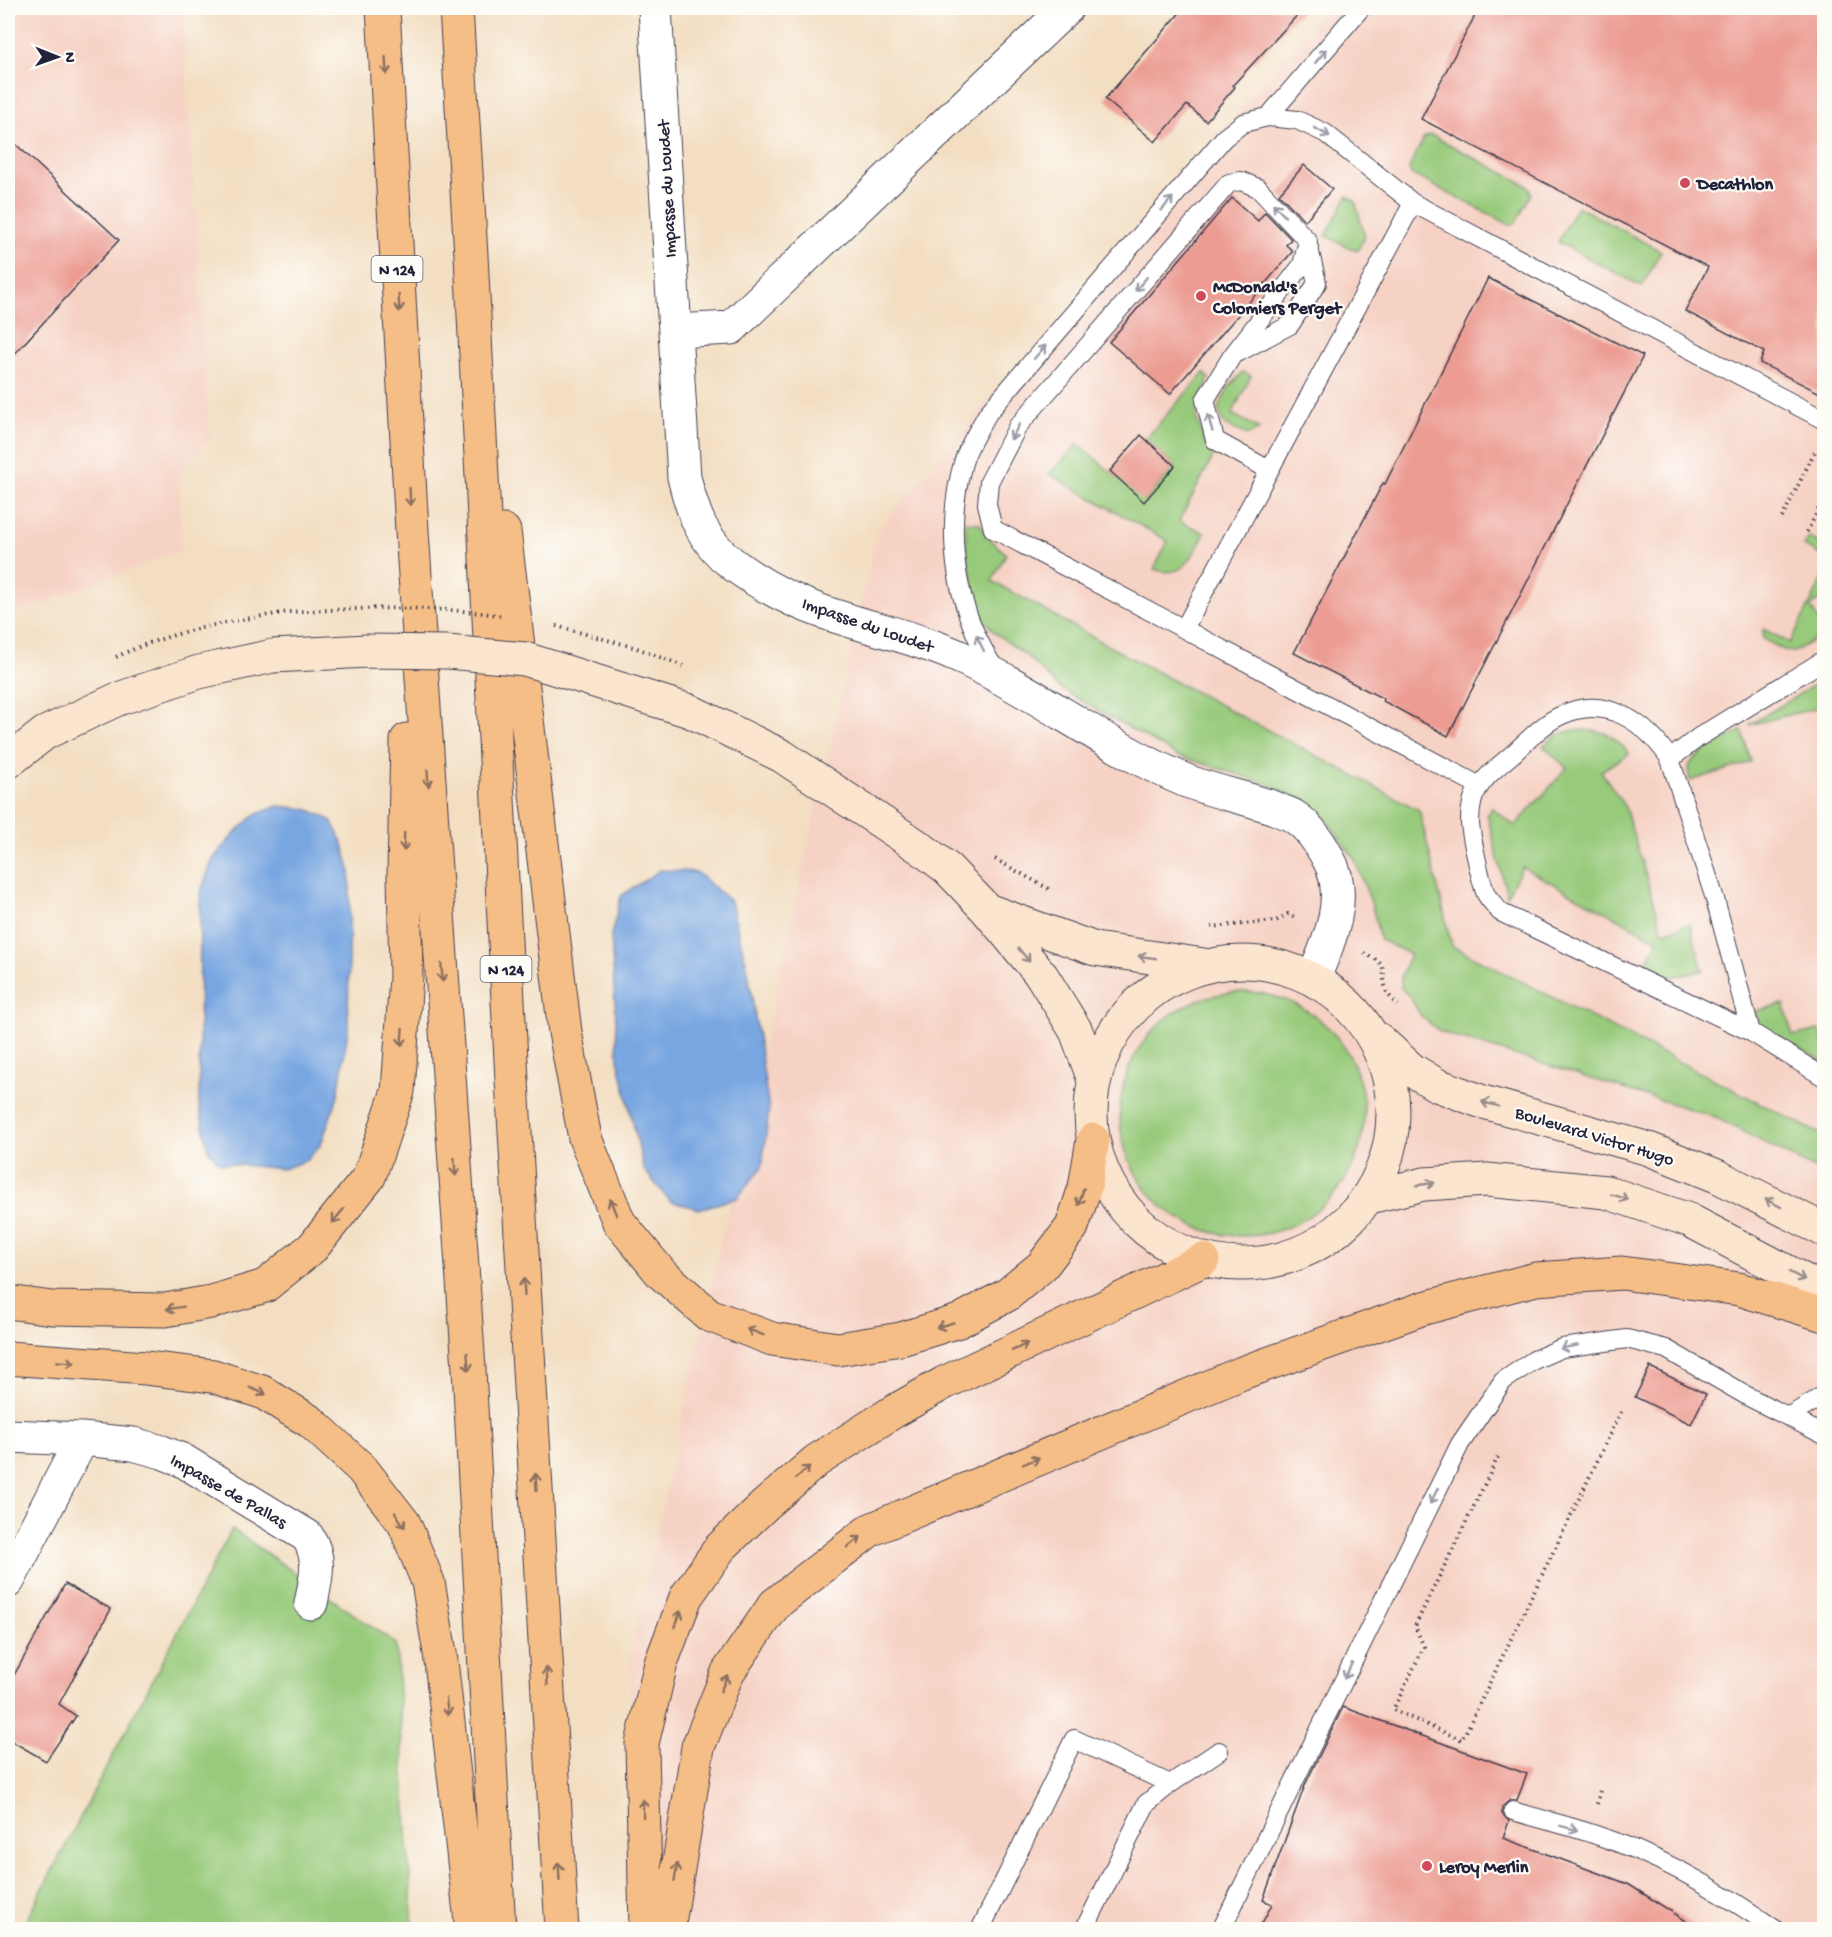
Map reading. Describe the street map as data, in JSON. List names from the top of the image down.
{
  "streets": {
    "highway": ["N 124"],
    "main road": ["Boulevard Victor Hugo"],
    "street": ["Impasse du Loudet", "Impasse de Pallas"]
  },
  "places": ["Decathlon", "McDonald's Colomiers Perget", "Leroy Merlin"],
  "north": "right"
}
